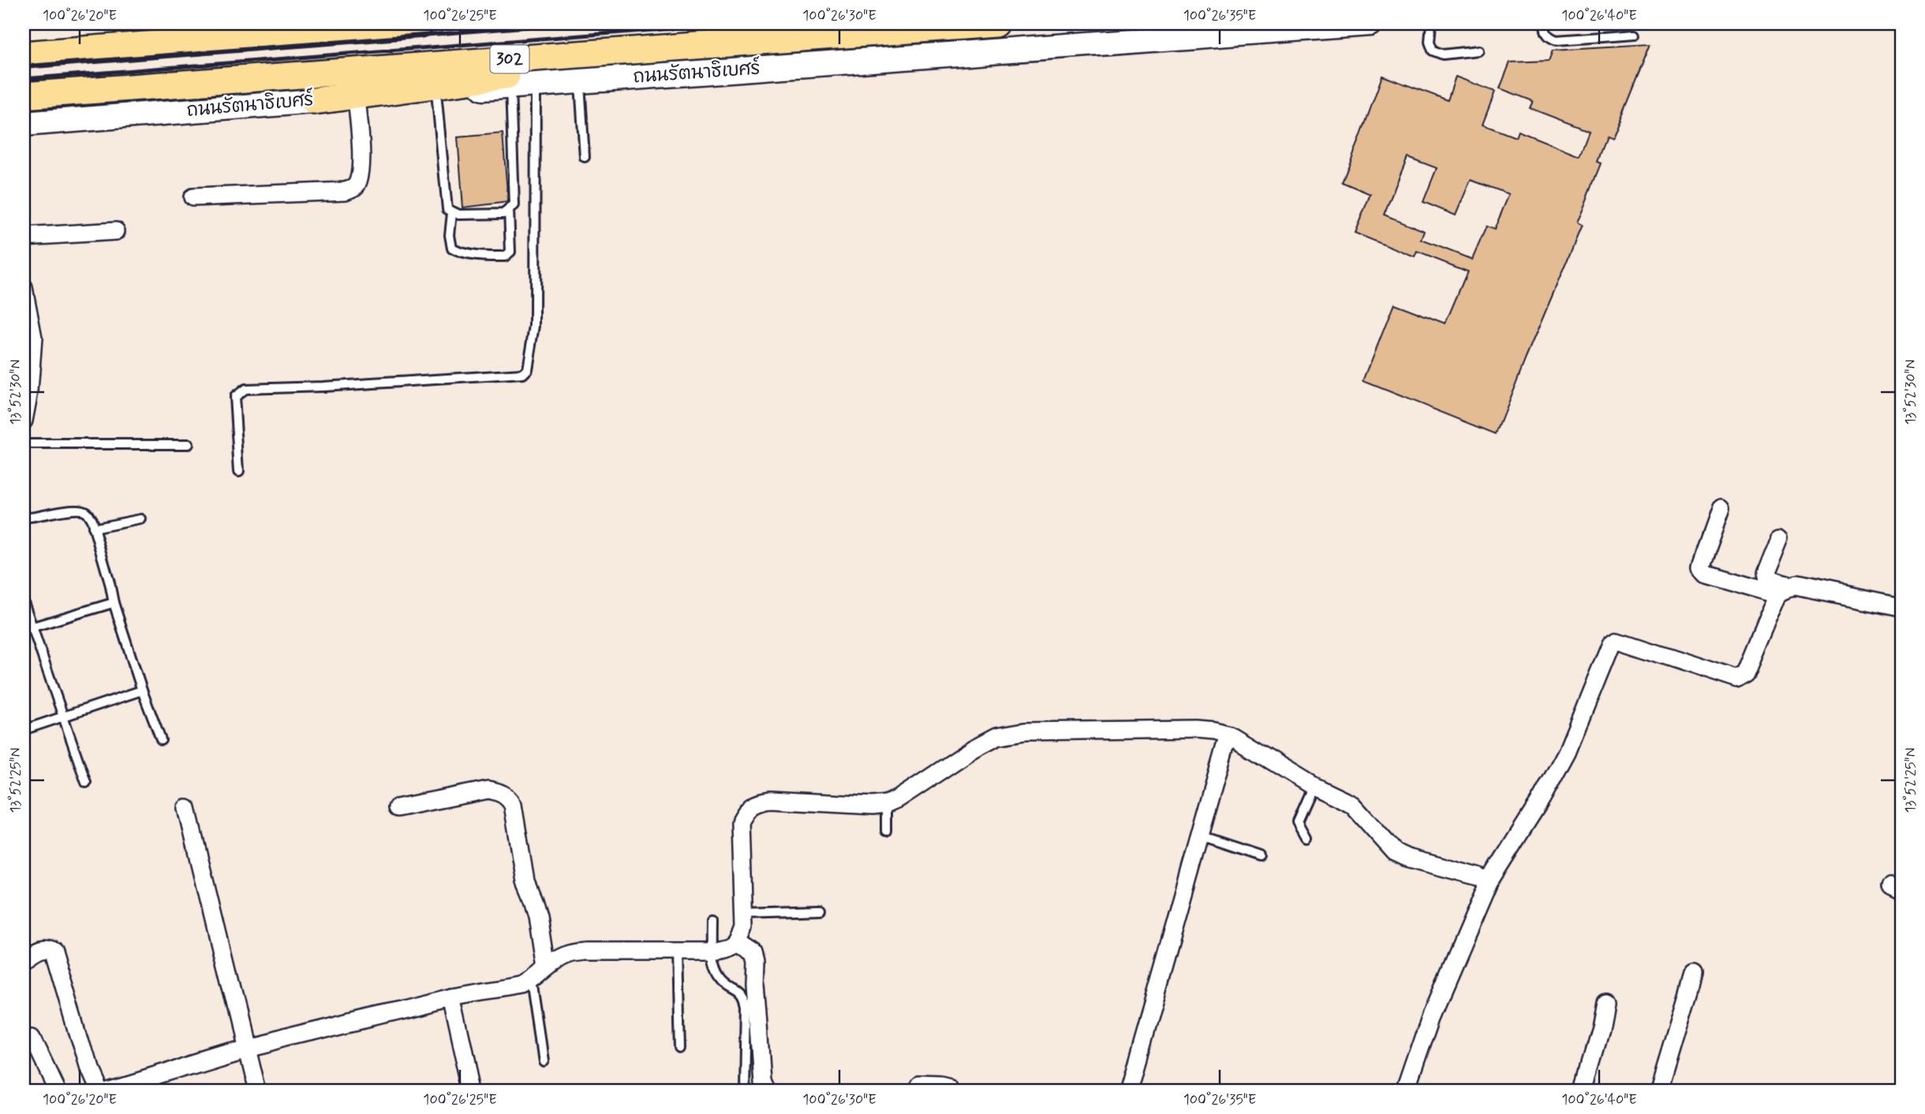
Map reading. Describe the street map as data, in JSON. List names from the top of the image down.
{
  "streets": {
    "main road": ["302", "ถนนรัตนาธิเบศร์"]
  },
  "coordinates": [
    "100°26'20\"E",
    "100°26'25\"E",
    "100°26'30\"E",
    "100°26'35\"E",
    "100°26'40\"E",
    "13°52'30\"N",
    "13°52'25\"N"
  ]
}
